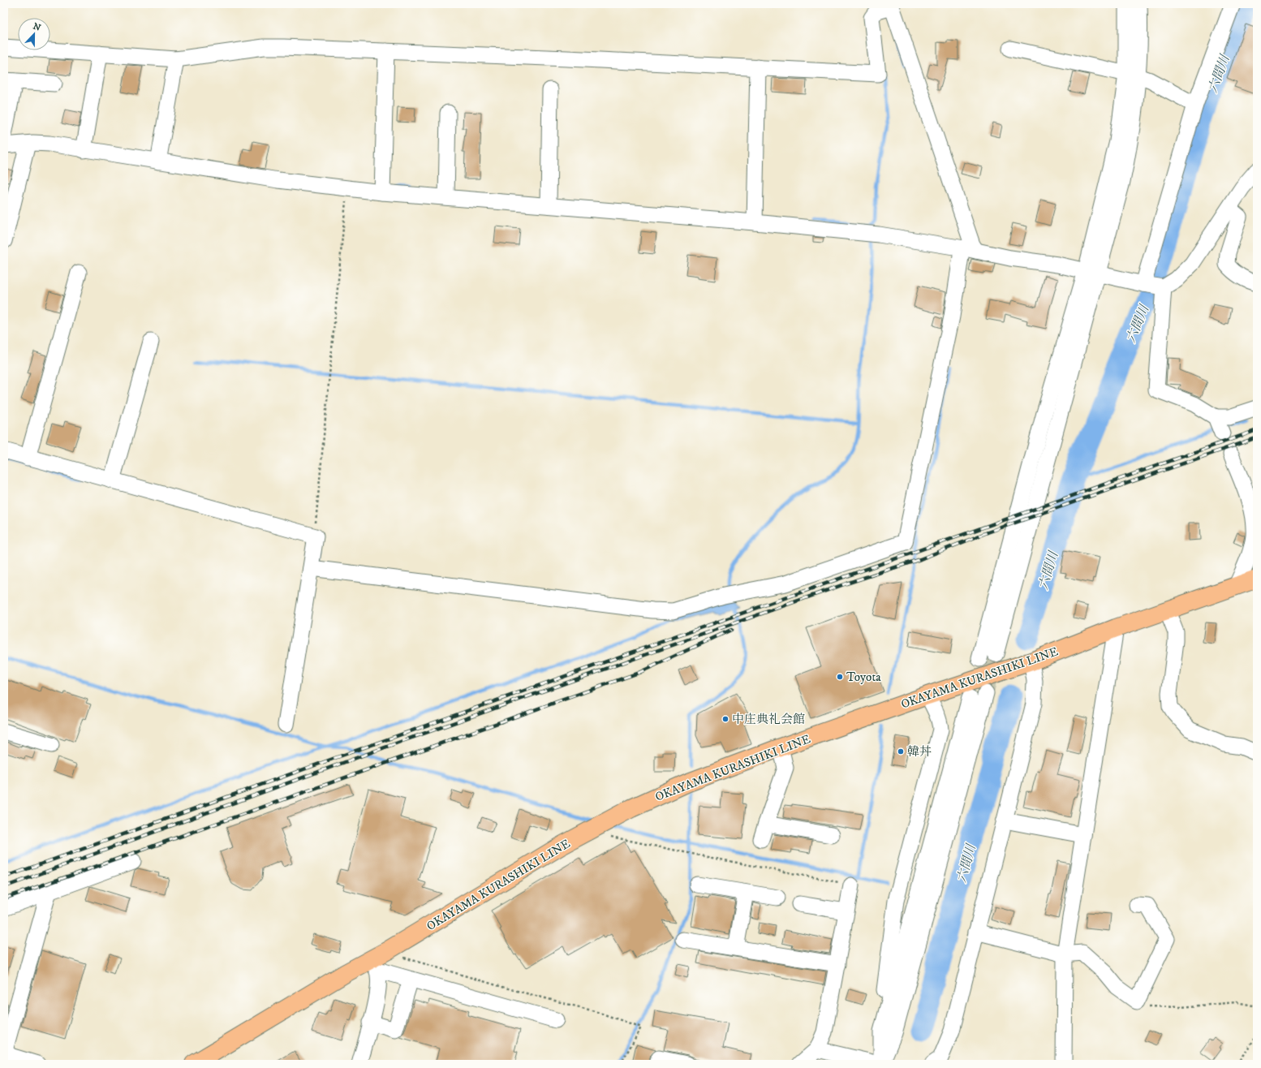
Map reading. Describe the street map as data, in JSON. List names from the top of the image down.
{
  "streets": {
    "main road": ["OKAYAMA KURASHIKI LINE"]
  },
  "water": ["六間川"],
  "places": ["Toyota", "中庄典礼会館", "韓丼"],
  "north": "top"
}
